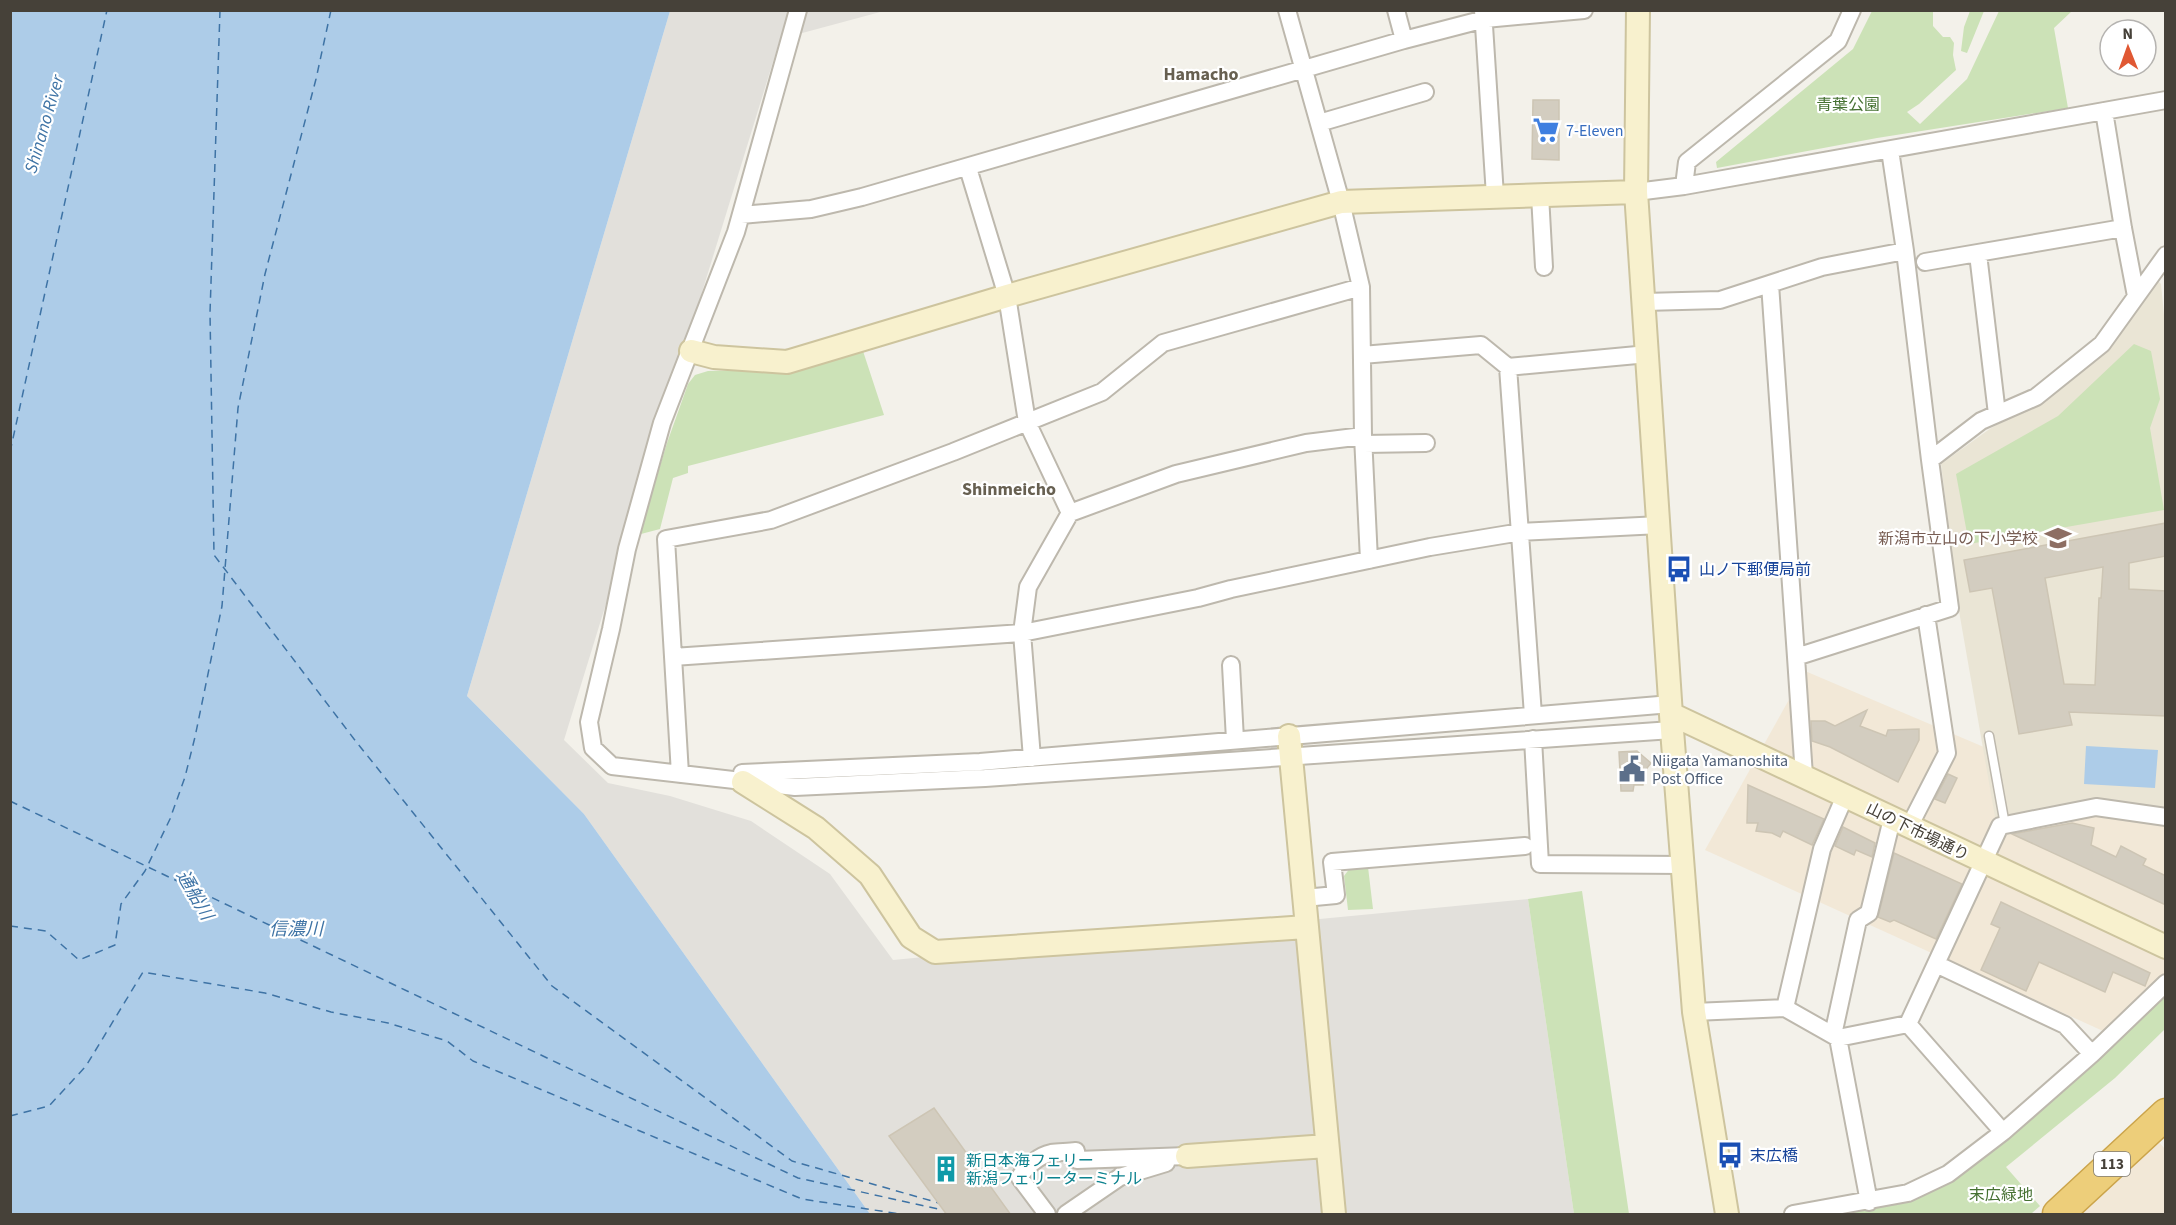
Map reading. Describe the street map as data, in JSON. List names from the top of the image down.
{
  "streets": {
    "highway": ["113"],
    "street": ["山の下市場通り"]
  },
  "districts": ["Hamacho", "Shinmeicho"],
  "water": ["Shinano River", "通船川", "信濃川"],
  "parks": ["青葉公園", "末広緑地"],
  "places": {
    "supermarket": ["7-Eleven"],
    "school or university": ["新潟市立山の下小学校"],
    "bus stop": ["山ノ下郵便局前", "末広橋"],
    "public building": ["Niigata Yamanoshita Post Office"],
    "building": ["新日本海フェリー 新潟フェリーターミナル"]
  },
  "north": "top"
}
